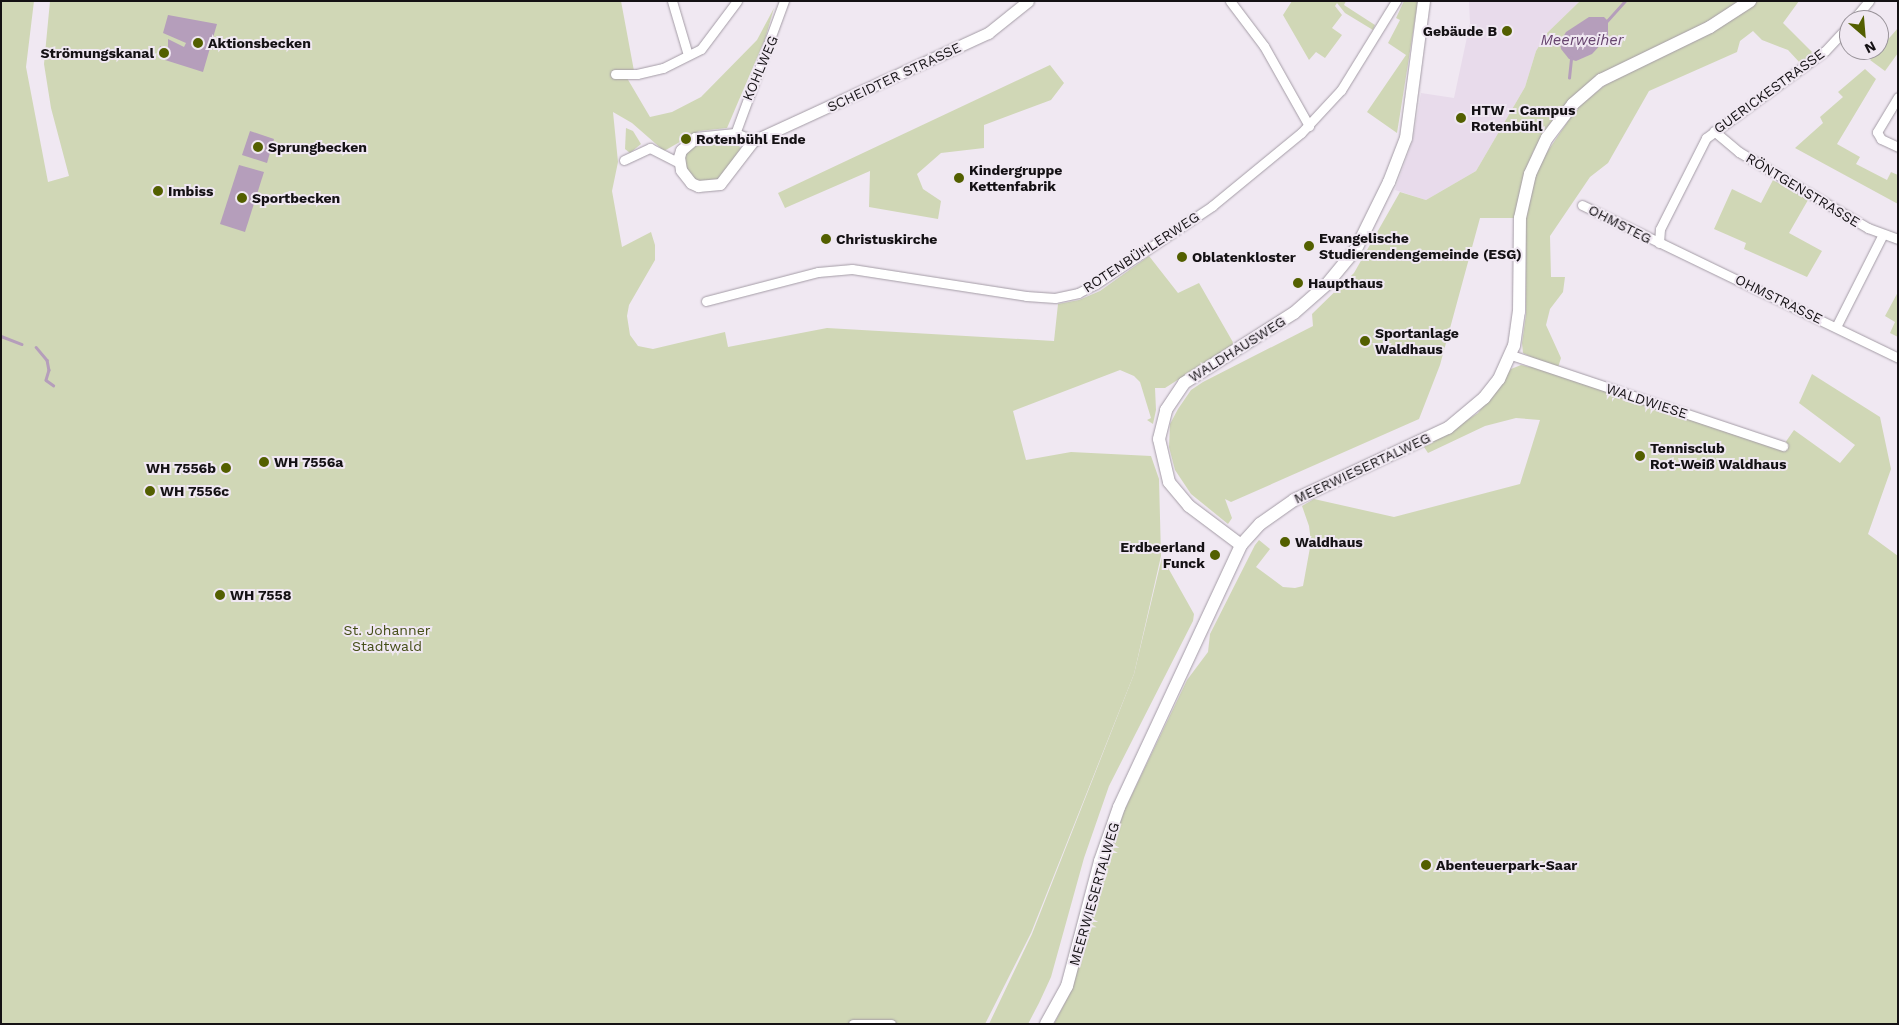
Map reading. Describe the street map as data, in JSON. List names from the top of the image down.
{
  "streets": {
    "main road": ["WALDHAUSWEG", "MEERWIESERTALWEG"],
    "street": [
      "KOHLWEG",
      "SCHEIDTER STRASSE",
      "GUERICKESTRASSE",
      "RÖNTGENSTRASSE",
      "OHMSTEG",
      "ROTENBÜHLERWEG",
      "OHMSTRASSE",
      "WALDWIESE"
    ]
  },
  "crossings": [
    ["GUERICKESTRASSE", "RÖNTGENSTRASSE"],
    ["GUERICKESTRASSE", "OHMSTEG"],
    ["GUERICKESTRASSE", "OHMSTRASSE"],
    ["OHMSTEG", "OHMSTRASSE"],
    ["WALDHAUSWEG", "MEERWIESERTALWEG"],
    ["WALDWIESE", "MEERWIESERTALWEG"]
  ],
  "water": ["Meerweiher"],
  "parks": ["St. Johanner Stadtwald"],
  "places": [
    "Gebäude B",
    "Aktionsbecken",
    "Strömungskanal",
    "HTW - Campus Rotenbühl",
    "Rotenbühl Ende",
    "Sprungbecken",
    "Kindergruppe Kettenfabrik",
    "Imbiss",
    "Sportbecken",
    "Christuskirche",
    "Evangelische Studierendengemeinde (ESG)",
    "Oblatenkloster",
    "Haupthaus",
    "Sportanlage Waldhaus",
    "Tennisclub Rot-Weiß Waldhaus",
    "WH 7556a",
    "WH 7556b",
    "WH 7556c",
    "Waldhaus",
    "Erdbeerland Funck",
    "WH 7558",
    "Abenteuerpark-Saar"
  ],
  "north": "bottom right"
}
